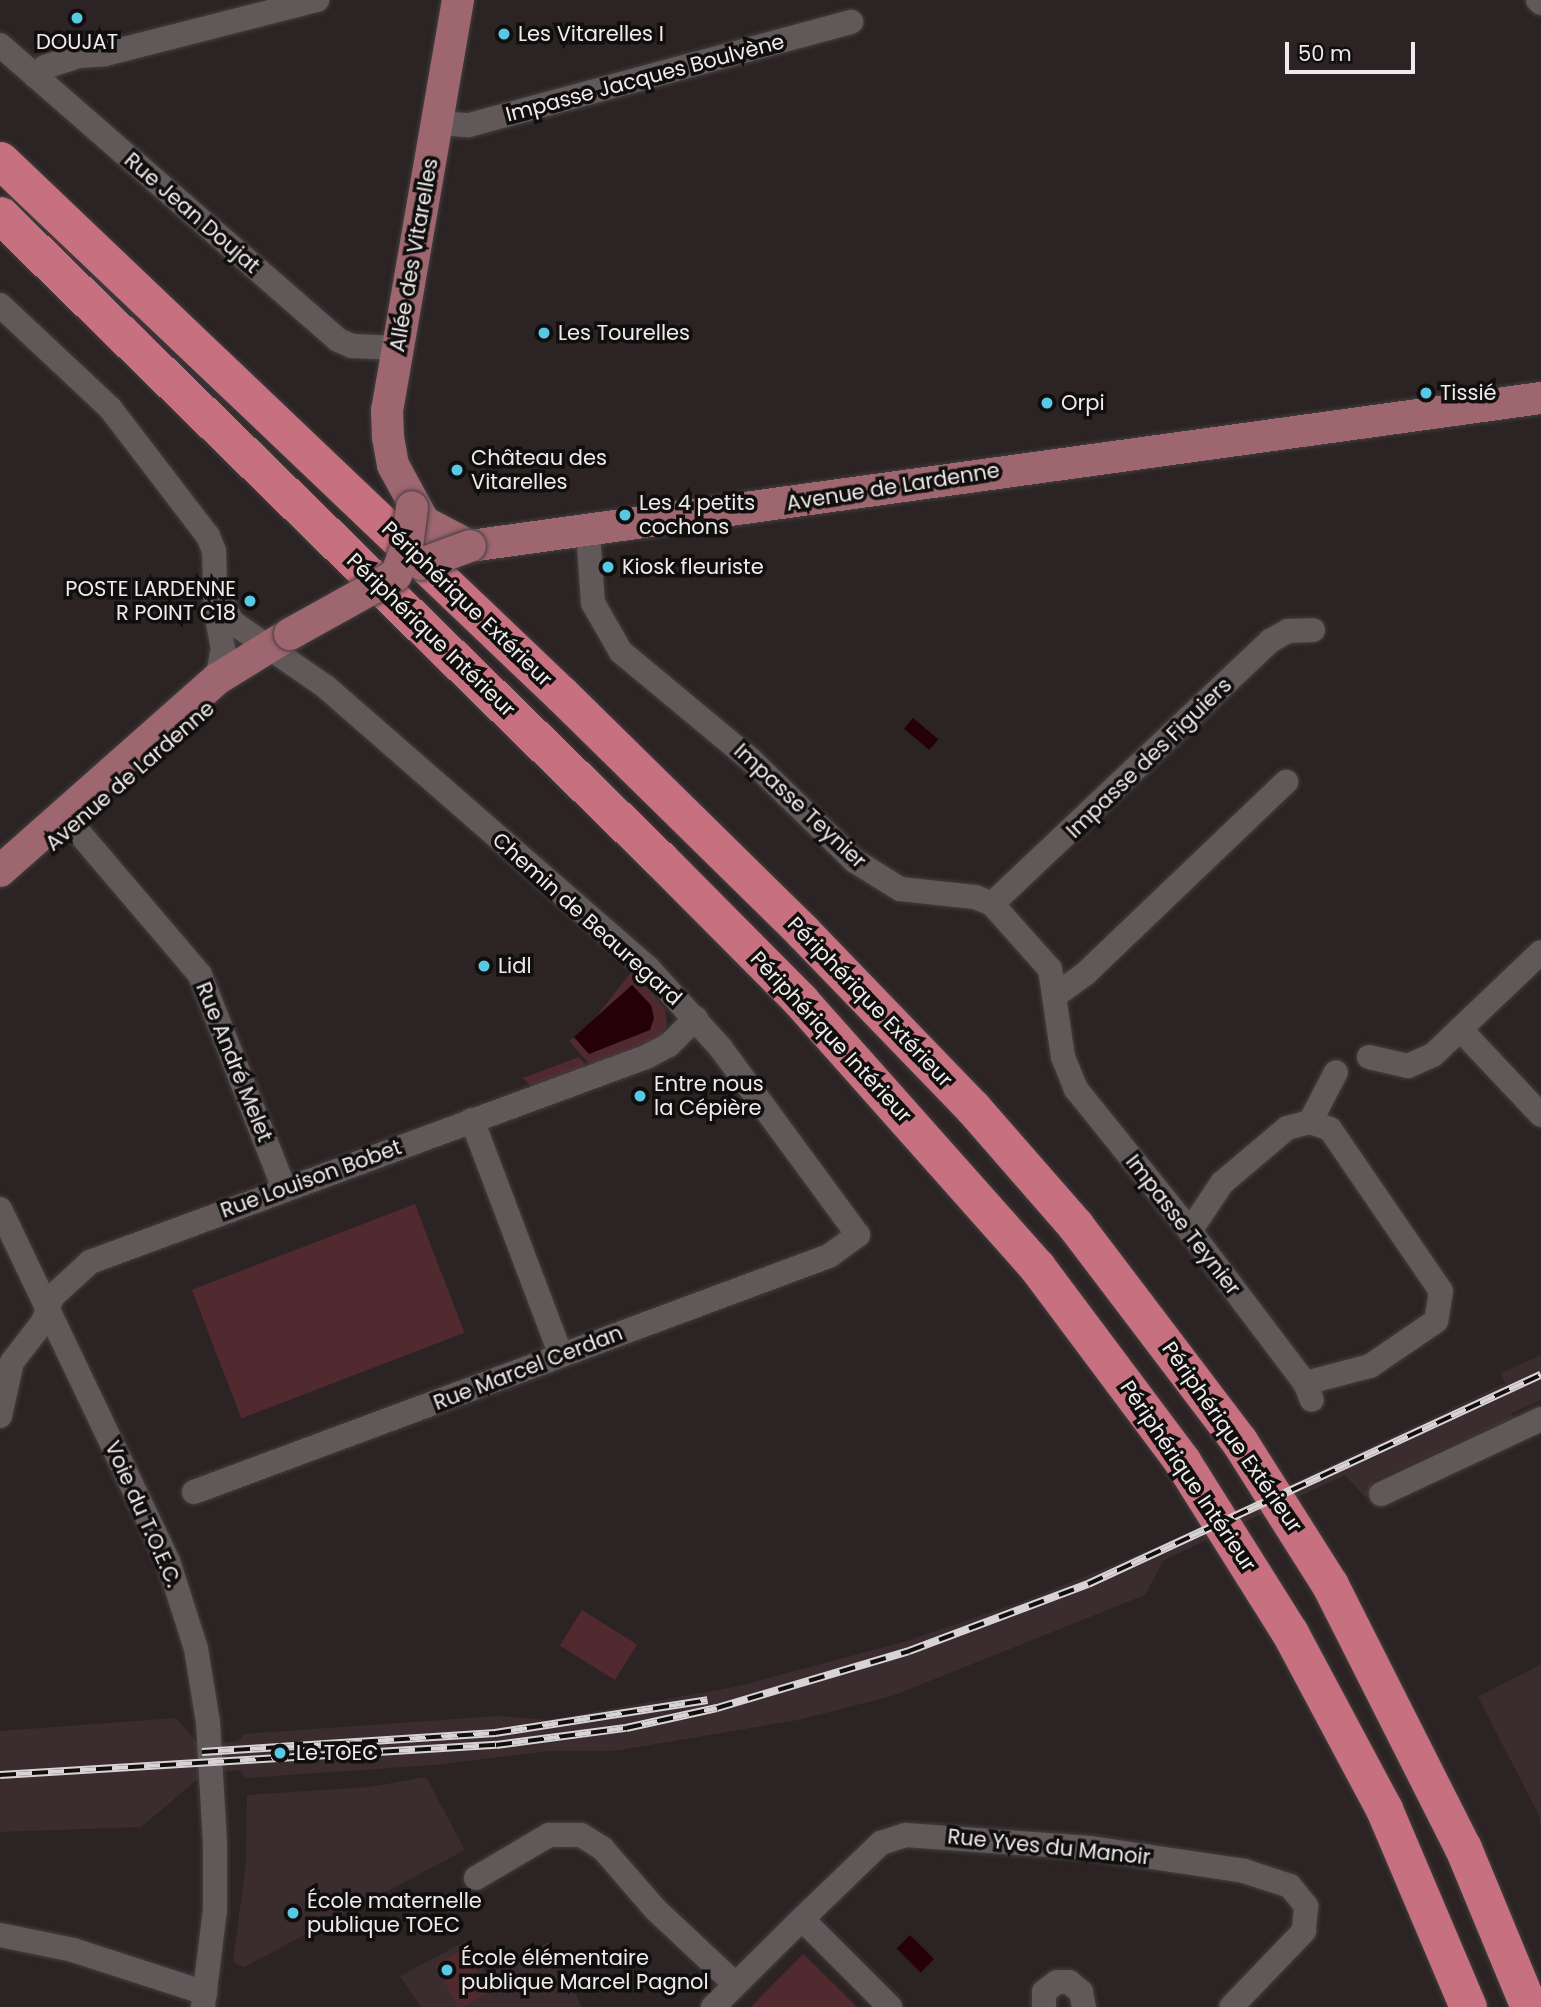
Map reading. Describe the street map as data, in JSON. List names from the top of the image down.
{
  "streets": {
    "highway": ["Périphérique Extérieur", "Périphérique Intérieur"],
    "main road": ["Allée des Vitarelles", "Avenue de Lardenne"],
    "street": [
      "Impasse Jacques Boulvène",
      "Rue Jean Doujat",
      "Impasse des Figuiers",
      "Impasse Teynier",
      "Chemin de Beauregard",
      "Rue André Melet",
      "Rue Louison Bobet",
      "Rue Marcel Cerdan",
      "Voie du T.O.E.C.",
      "Rue Yves du Manoir"
    ]
  },
  "crossings": [
    ["Impasse Jacques Boulvène", "Allée des Vitarelles"],
    ["Rue Jean Doujat", "Allée des Vitarelles"],
    ["Avenue de Lardenne", "Impasse Teynier"],
    ["Avenue de Lardenne", "Chemin de Beauregard"],
    ["Avenue de Lardenne", "Rue André Melet"],
    ["Impasse des Figuiers", "Impasse Teynier"],
    ["Chemin de Beauregard", "Rue Louison Bobet"],
    ["Chemin de Beauregard", "Rue Marcel Cerdan"],
    ["Rue André Melet", "Rue Louison Bobet"],
    ["Rue Louison Bobet", "Voie du T.O.E.C."]
  ],
  "places": [
    "DOUJAT",
    "Les Vitarelles I",
    "Les Tourelles",
    "Tissié",
    "Orpi",
    "Château des Vitarelles",
    "Les 4 petits cochons",
    "Kiosk fleuriste",
    "POSTE LARDENNE R POINT C18",
    "Lidl",
    "Entre nous la Cépière",
    "Le TOEC",
    "École maternelle publique TOEC",
    "École élémentaire publique Marcel Pagnol"
  ],
  "scale_bar": "50 m"
}
